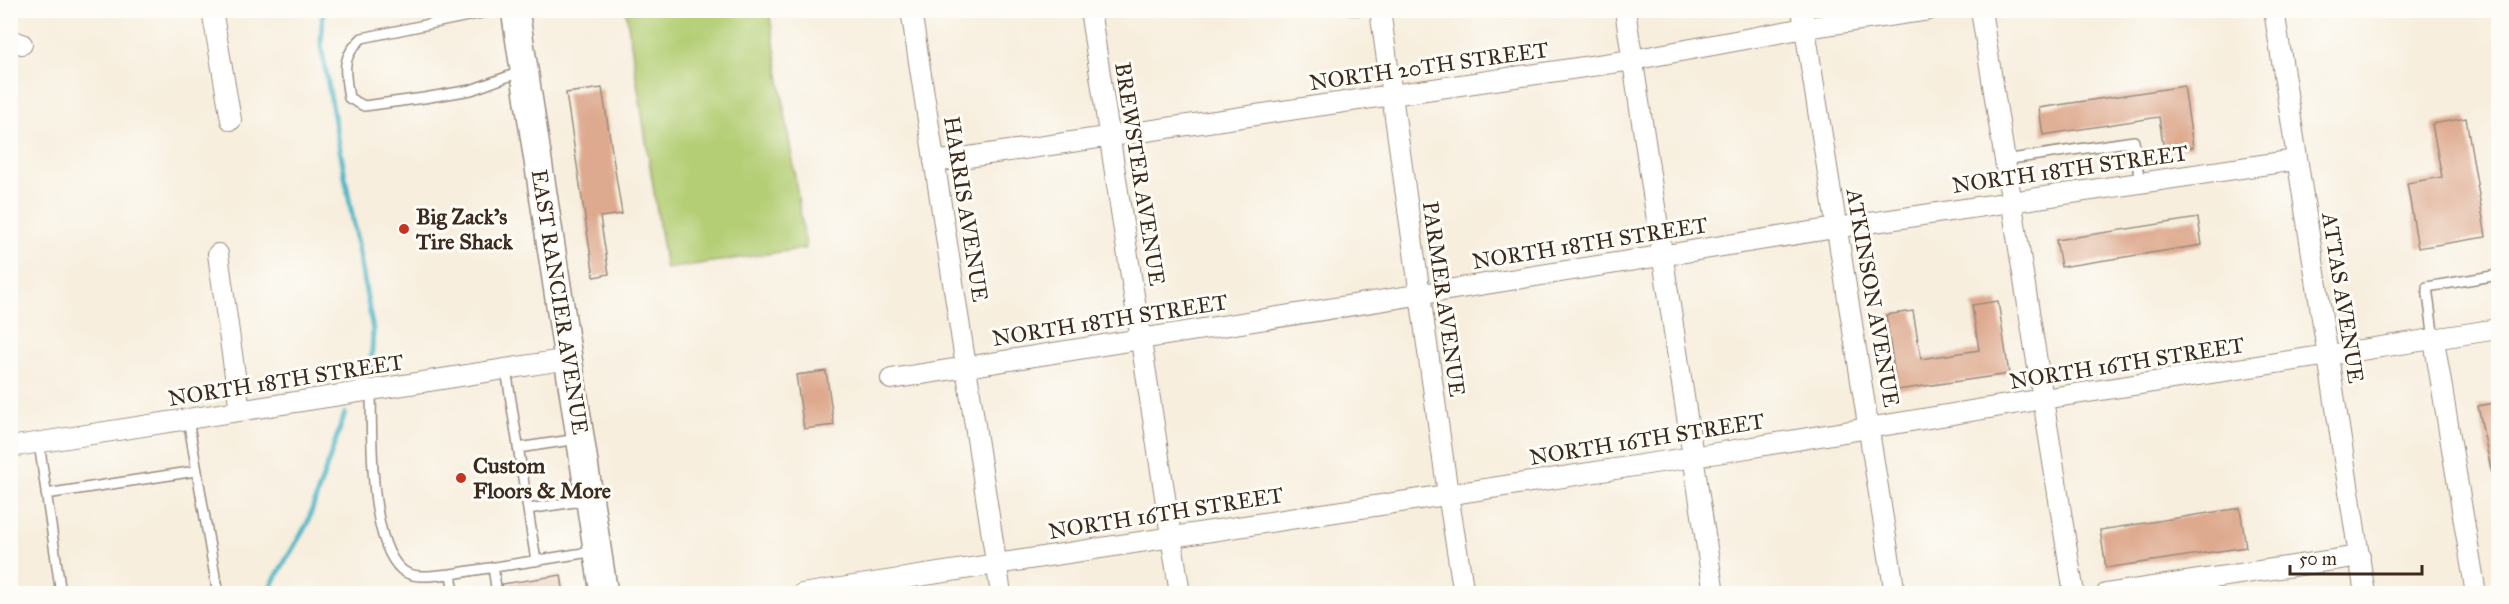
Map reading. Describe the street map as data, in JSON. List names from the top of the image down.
{
  "streets": {
    "main road": ["EAST RANCIER AVENUE"],
    "street": [
      "NORTH 20TH STREET",
      "NORTH 18TH STREET",
      "BREWSTER AVENUE",
      "HARRIS AVENUE",
      "ATKINSON AVENUE",
      "ATTAS AVENUE",
      "PARMER AVENUE",
      "NORTH 16TH STREET"
    ]
  },
  "crossings": [
    ["NORTH 20TH STREET", "BREWSTER AVENUE"],
    ["NORTH 20TH STREET", "HARRIS AVENUE"],
    ["NORTH 20TH STREET", "ATKINSON AVENUE"],
    ["NORTH 20TH STREET", "PARMER AVENUE"],
    ["NORTH 18TH STREET", "BREWSTER AVENUE"],
    ["NORTH 18TH STREET", "HARRIS AVENUE"],
    ["NORTH 18TH STREET", "ATKINSON AVENUE"],
    ["NORTH 18TH STREET", "ATTAS AVENUE"],
    ["NORTH 18TH STREET", "PARMER AVENUE"],
    ["NORTH 18TH STREET", "EAST RANCIER AVENUE"],
    ["BREWSTER AVENUE", "NORTH 16TH STREET"],
    ["HARRIS AVENUE", "NORTH 16TH STREET"],
    ["ATKINSON AVENUE", "NORTH 16TH STREET"],
    ["ATTAS AVENUE", "NORTH 16TH STREET"],
    ["PARMER AVENUE", "NORTH 16TH STREET"]
  ],
  "places": ["Big Zack's Tire Shack", "Custom Floors & More"],
  "scale_bar": "50 m"
}
